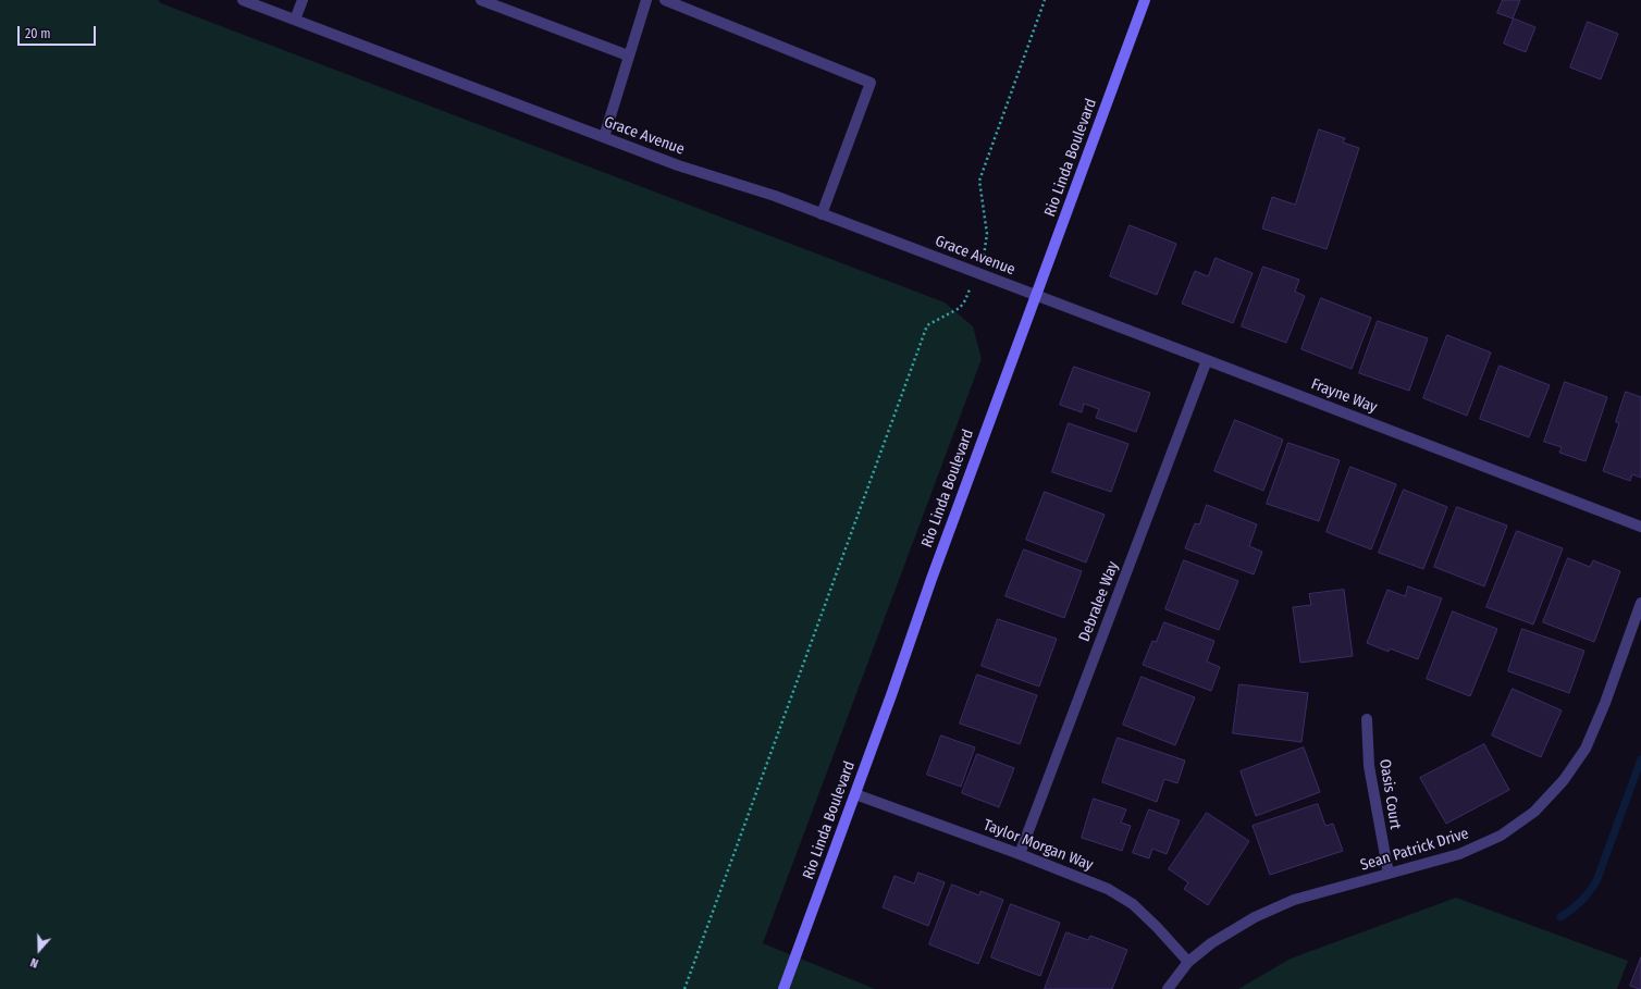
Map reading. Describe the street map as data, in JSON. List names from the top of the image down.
{
  "streets": {
    "main road": ["Rio Linda Boulevard"],
    "street": [
      "Grace Avenue",
      "Frayne Way",
      "Debralee Way",
      "Oasis Court",
      "Taylor Morgan Way",
      "Sean Patrick Drive"
    ]
  },
  "crossings": [
    ["Grace Avenue", "Rio Linda Boulevard"],
    ["Grace Avenue", "Frayne Way"],
    ["Rio Linda Boulevard", "Frayne Way"],
    ["Rio Linda Boulevard", "Taylor Morgan Way"],
    ["Frayne Way", "Debralee Way"],
    ["Debralee Way", "Taylor Morgan Way"],
    ["Oasis Court", "Sean Patrick Drive"],
    ["Taylor Morgan Way", "Sean Patrick Drive"]
  ],
  "scale_bar": "20 m",
  "north": "bottom"
}
